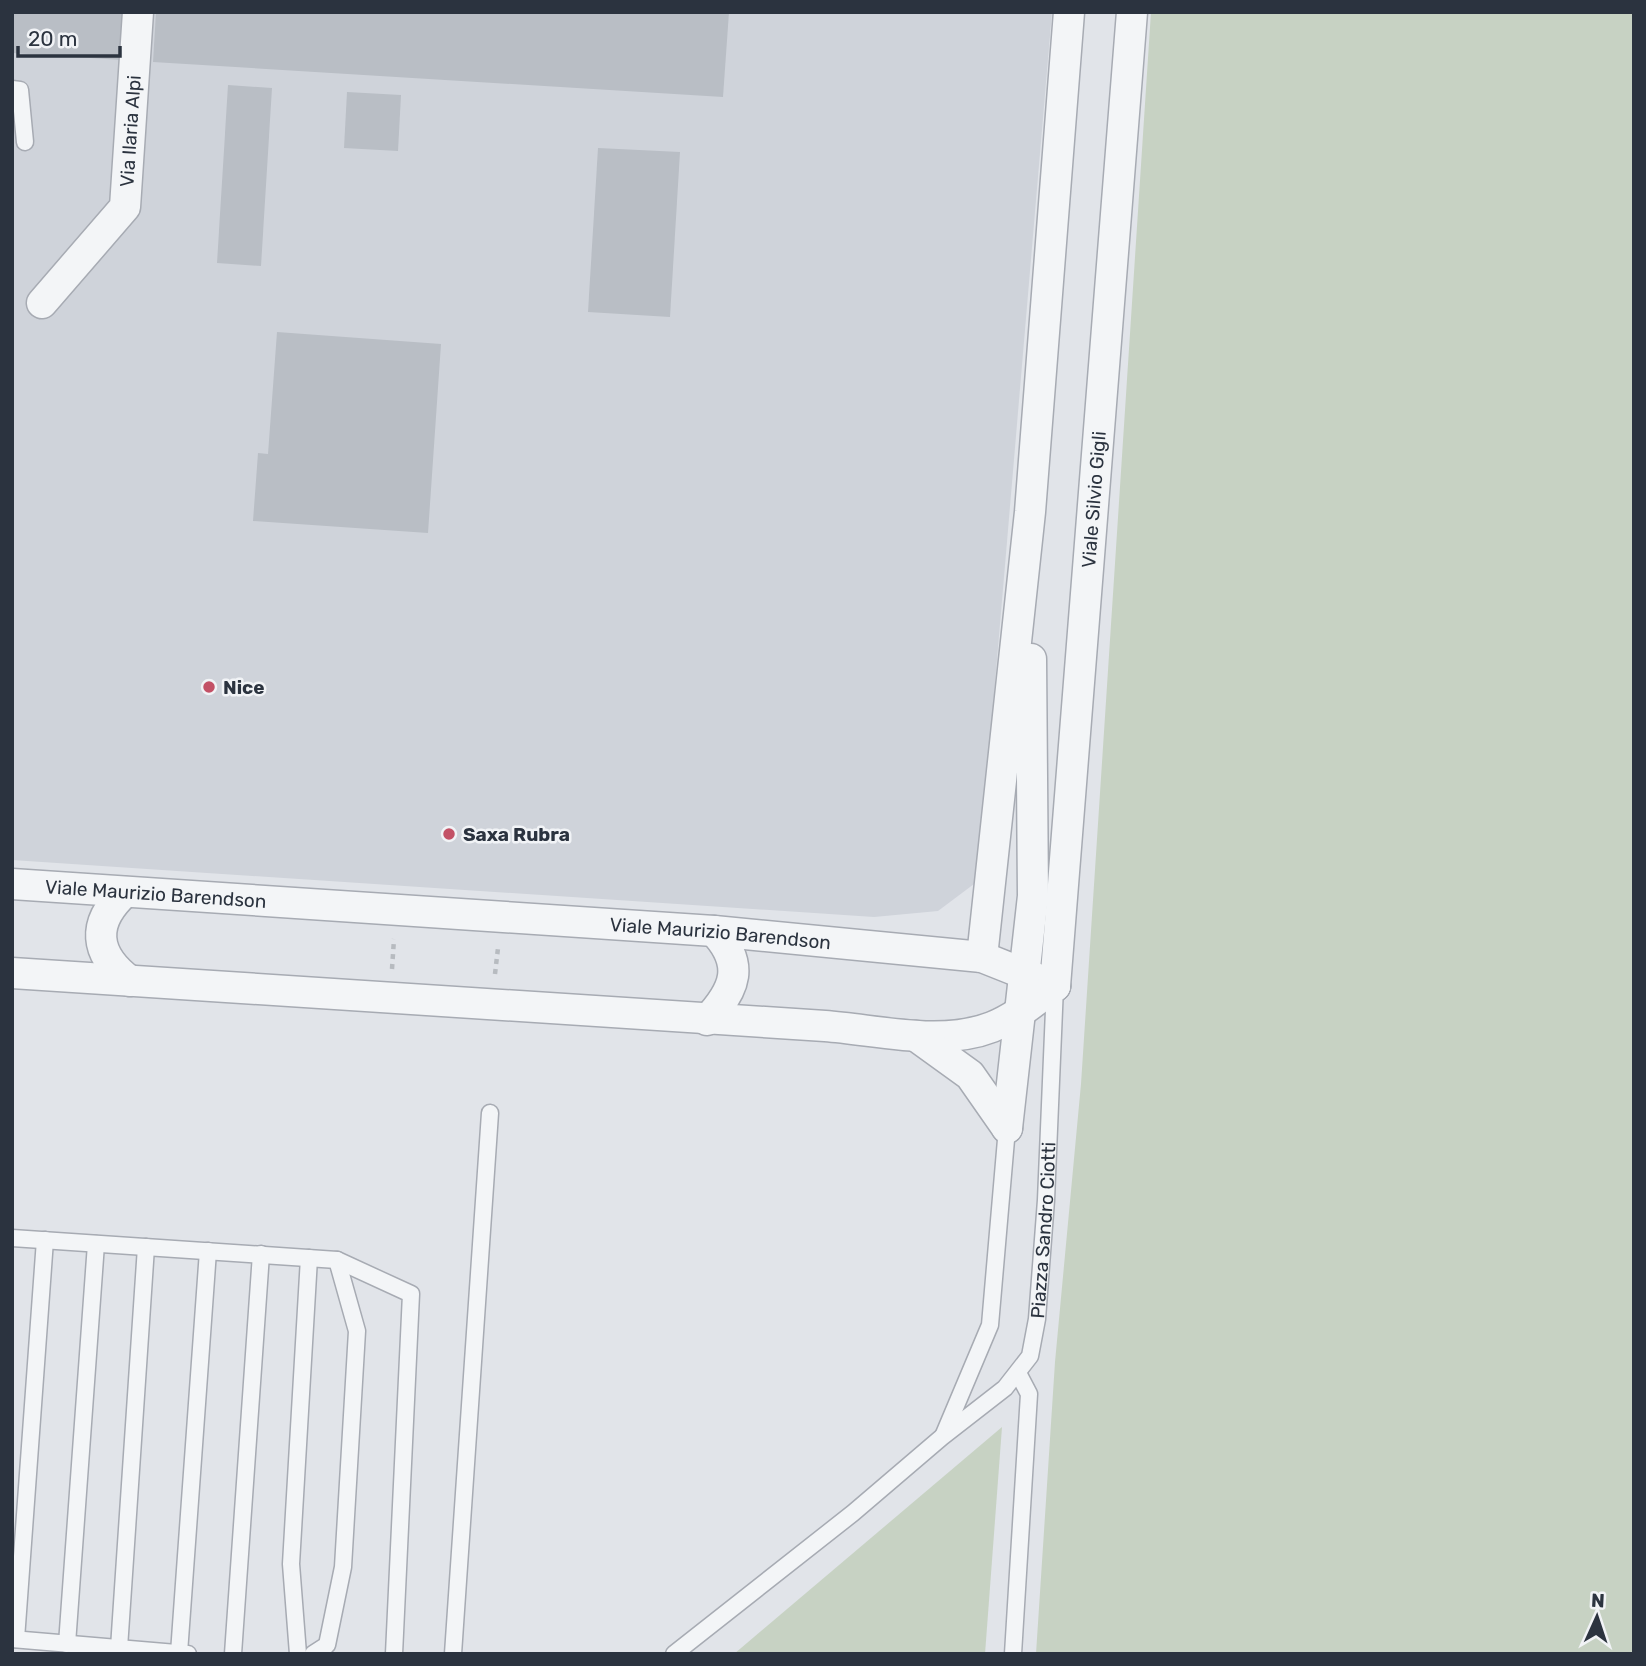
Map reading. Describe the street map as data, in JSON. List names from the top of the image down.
{
  "streets": {
    "street": [
      "Via Ilaria Alpi",
      "Viale Silvio Gigli",
      "Viale Maurizio Barendson",
      "Piazza Sandro Ciotti"
    ]
  },
  "crossings": [
    ["Viale Silvio Gigli", "Viale Maurizio Barendson"],
    ["Viale Silvio Gigli", "Piazza Sandro Ciotti"],
    ["Viale Maurizio Barendson", "Piazza Sandro Ciotti"]
  ],
  "places": ["Nice", "Saxa Rubra"],
  "scale_bar": "20 m",
  "north": "top"
}
